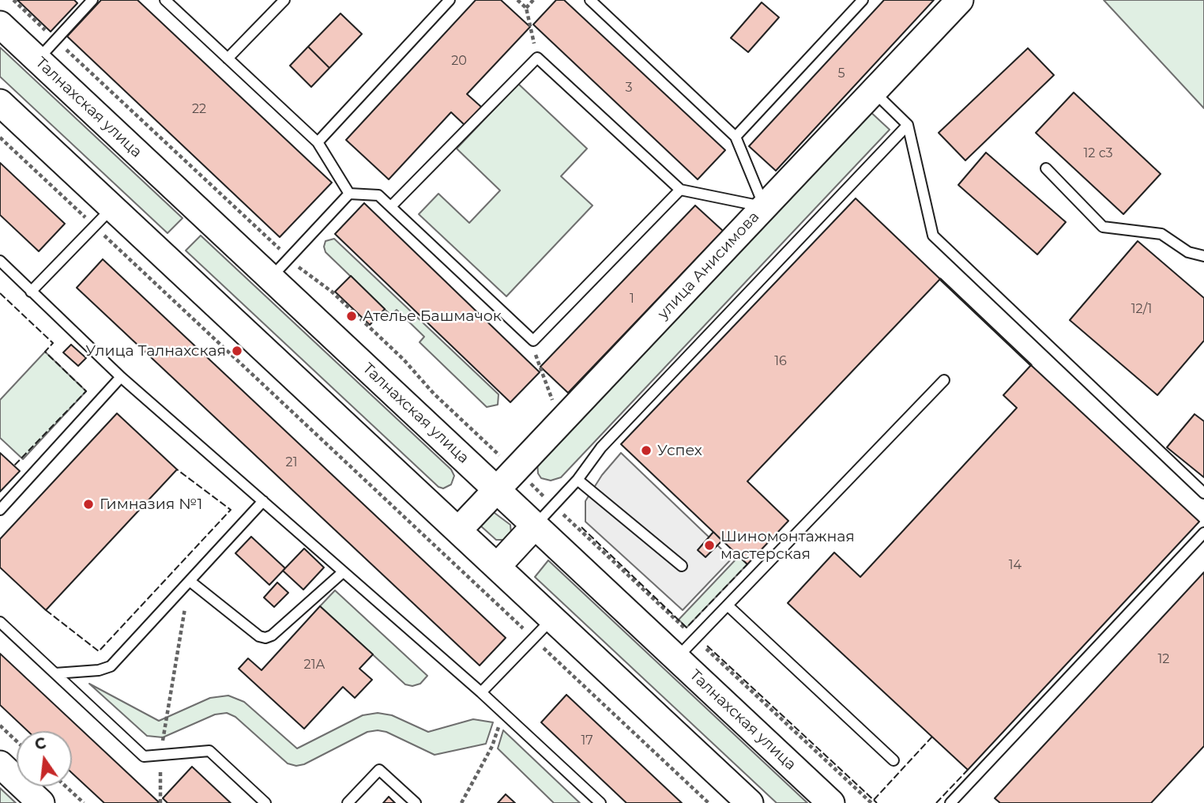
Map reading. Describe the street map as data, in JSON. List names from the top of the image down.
{
  "streets": {
    "street": ["Талнахская улица", "улица Анисимова"]
  },
  "crossings": [
    ["Талнахская улица", "улица Анисимова"]
  ],
  "places": [
    "Ателье Башмачок",
    "Улица Талнахская",
    "Успех",
    "Гимназия №1",
    "Шиномонтажная мастерская"
  ],
  "house_numbers": [
    "20",
    "5",
    "3",
    "22",
    "12 с3",
    "1",
    "12/1",
    "16",
    "21",
    "14",
    "12",
    "21А",
    "17"
  ],
  "north": "top"
}
